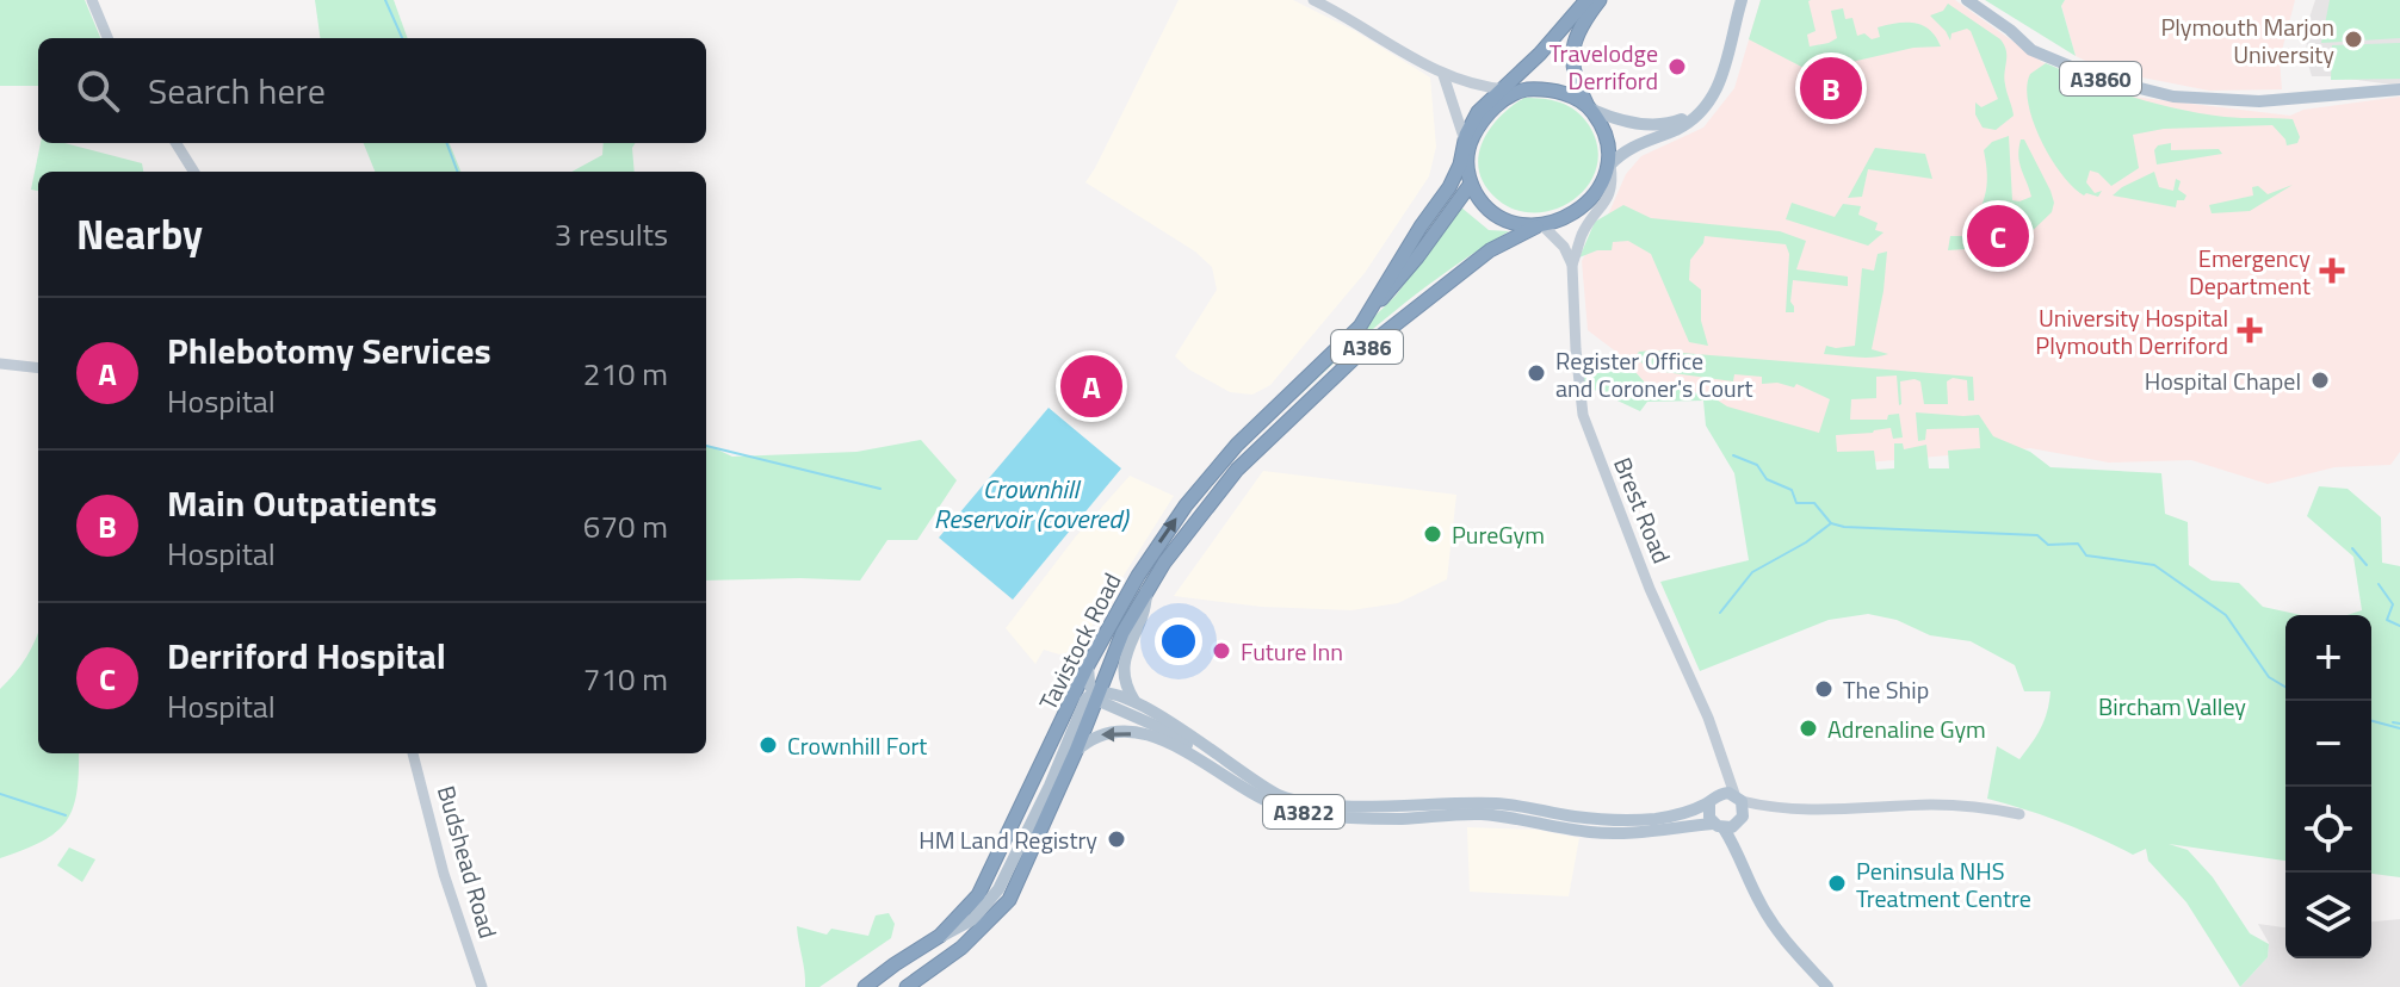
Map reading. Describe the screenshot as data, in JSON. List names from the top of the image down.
{
  "streets": {
    "highway": ["A386", "Tavistock Road"],
    "main road": ["A3860", "A3822"],
    "street": ["Brest Road", "Budshead Road"]
  },
  "crossings": [
    ["A386", "Tavistock Road"],
    ["Brest Road", "Tavistock Road"],
    ["Brest Road", "A3822"],
    ["Tavistock Road", "A3822"]
  ],
  "water": ["Crownhill Reservoir (covered)"],
  "parks": ["Bircham Valley"],
  "places": {
    "other": [
      "Plymouth Marjon University",
      "Travelodge Derriford",
      "Register Office and Coroner's Court",
      "Hospital Chapel",
      "PureGym",
      "Future Inn",
      "The Ship",
      "Adrenaline Gym",
      "Crownhill Fort",
      "HM Land Registry",
      "Peninsula NHS Treatment Centre"
    ],
    "health": ["Emergency Department", "University Hospital Plymouth Derriford"]
  },
  "page": {
    "search": "Search here",
    "pins": ["B", "C", "A"],
    "heading": ["Nearby", "3 results"],
    "list": [
      {
        "mark": "A",
        "name": "Phlebotomy Services",
        "note": "Hospital",
        "value": "210 m"
      },
      {
        "mark": "B",
        "name": "Main Outpatients",
        "note": "Hospital",
        "value": "670 m"
      },
      {
        "mark": "C",
        "name": "Derriford Hospital",
        "note": "Hospital",
        "value": "710 m"
      }
    ],
    "map_buttons": ["+", "−"]
  }
}
